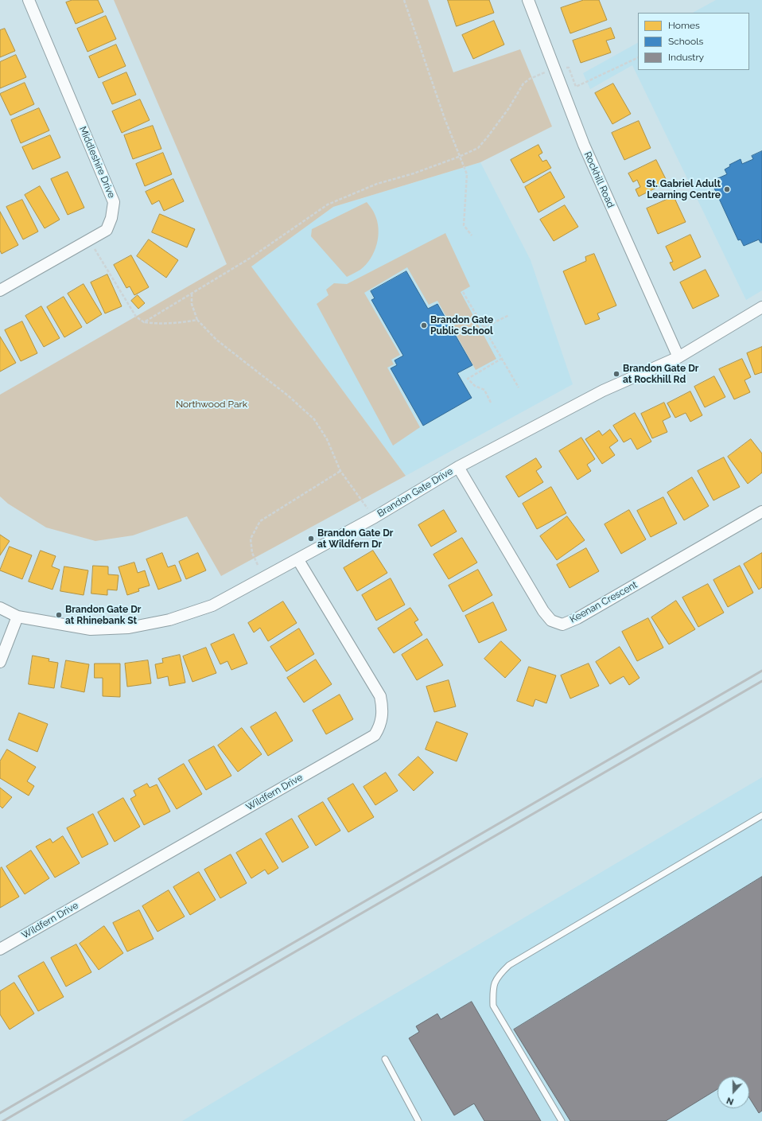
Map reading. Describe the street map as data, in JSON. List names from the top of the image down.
{
  "streets": {
    "street": [
      "Middleshire Drive",
      "Rockhill Road",
      "Brandon Gate Drive",
      "Keenan Crescent",
      "Wildfern Drive"
    ]
  },
  "crossings": [
    ["Rockhill Road", "Brandon Gate Drive"],
    ["Brandon Gate Drive", "Keenan Crescent"],
    ["Brandon Gate Drive", "Wildfern Drive"]
  ],
  "parks": ["Northwood Park"],
  "places": [
    "St. Gabriel Adult Learning Centre",
    "Brandon Gate Public School",
    "Brandon Gate Dr at Rockhill Rd",
    "Brandon Gate Dr at Wildfern Dr",
    "Brandon Gate Dr at Rhinebank St"
  ],
  "legend": ["Homes", "Schools", "Industry"],
  "north": "bottom"
}
